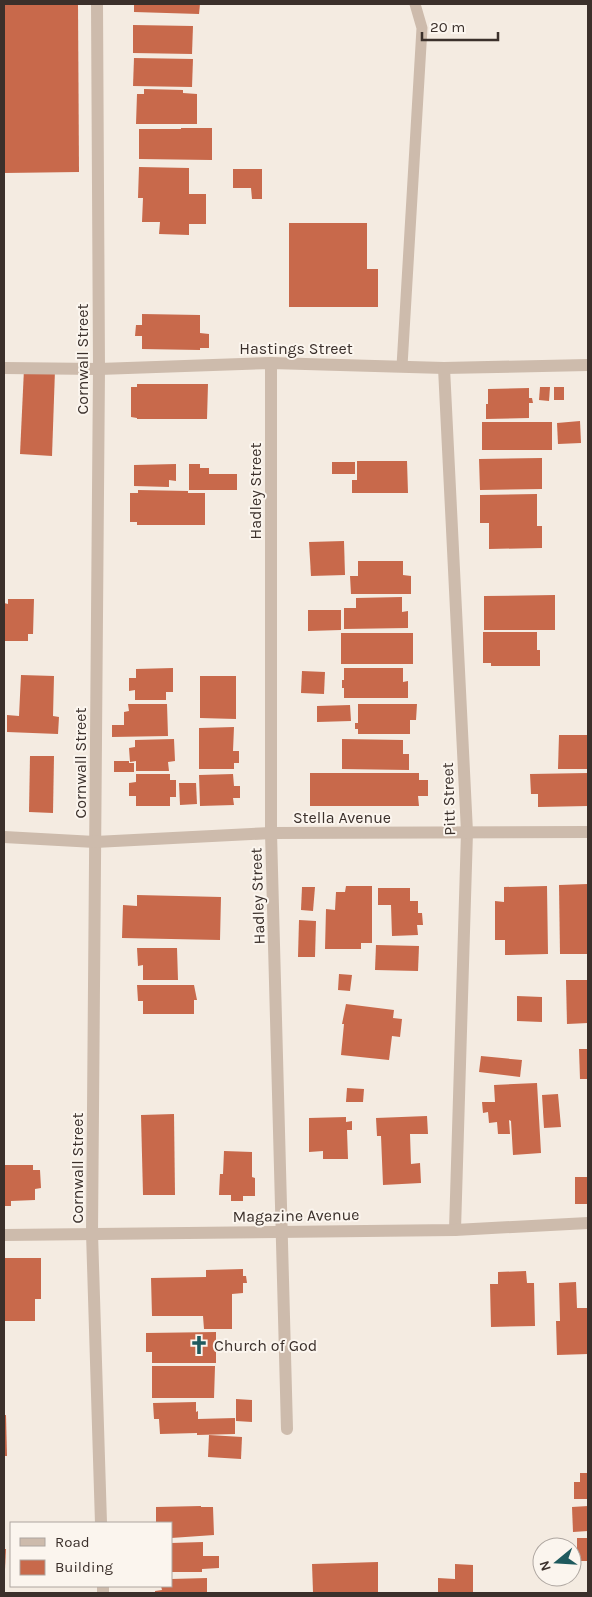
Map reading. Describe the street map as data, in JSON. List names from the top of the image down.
{
  "streets": {
    "street": [
      "Hastings Street",
      "Cornwall Street",
      "Hadley Street",
      "Pitt Street",
      "Stella Avenue",
      "Magazine Avenue"
    ]
  },
  "crossings": [
    ["Hastings Street", "Cornwall Street"],
    ["Hastings Street", "Hadley Street"],
    ["Hastings Street", "Pitt Street"],
    ["Cornwall Street", "Stella Avenue"],
    ["Cornwall Street", "Magazine Avenue"],
    ["Hadley Street", "Stella Avenue"],
    ["Hadley Street", "Magazine Avenue"],
    ["Pitt Street", "Stella Avenue"],
    ["Pitt Street", "Magazine Avenue"]
  ],
  "places": {
    "church": ["Church of God"]
  },
  "legend": ["Road", "Building"],
  "scale_bar": "20 m",
  "north": "left"
}
